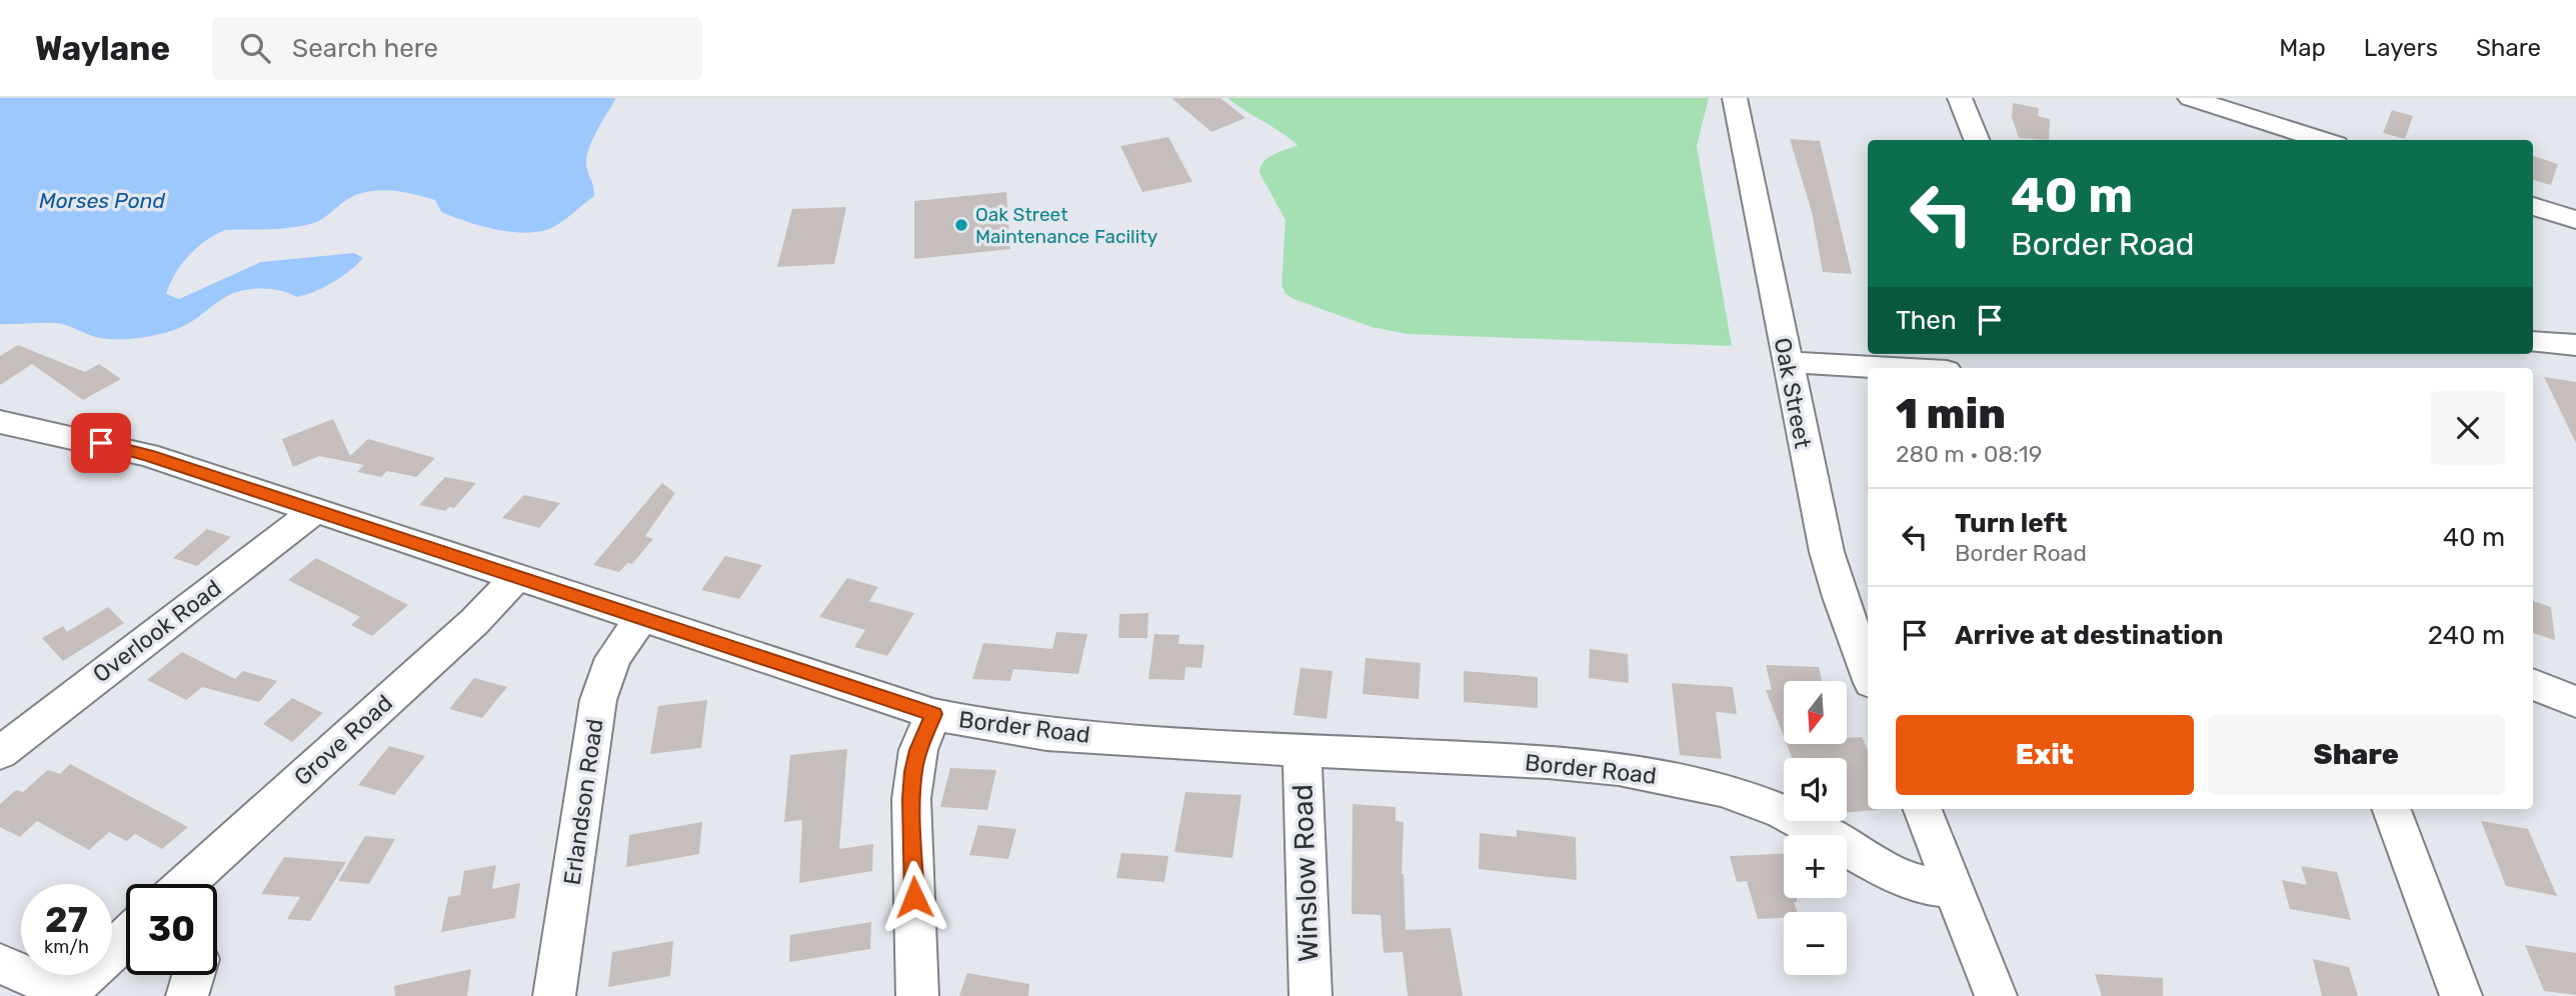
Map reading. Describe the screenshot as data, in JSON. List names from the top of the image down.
{
  "streets": {
    "street": [
      "Oak Street",
      "Overlook Road",
      "Border Road",
      "Grove Road",
      "Erlandson Road",
      "Winslow Road"
    ]
  },
  "crossings": [
    ["Overlook Road", "Border Road"],
    ["Border Road", "Grove Road"],
    ["Border Road", "Erlandson Road"],
    ["Border Road", "Winslow Road"]
  ],
  "water": ["Morses Pond"],
  "places": ["Oak Street Maintenance Facility"],
  "north": "bottom",
  "page": {
    "header": "Waylane",
    "search": "Search here",
    "nav": ["Map", "Layers", "Share"],
    "turn": ["40 m", "Border Road"],
    "then": "Then",
    "heading": ["1 min", "280 m · 08:19"],
    "list": [
      {
        "name": "Turn left",
        "note": "Border Road",
        "value": "40 m"
      },
      {
        "name": "Arrive at destination",
        "value": "240 m"
      }
    ],
    "map_buttons": ["+", "−"],
    "buttons": ["Exit", "Share"],
    "speed": "27 km/h",
    "limit": "30"
  }
}
